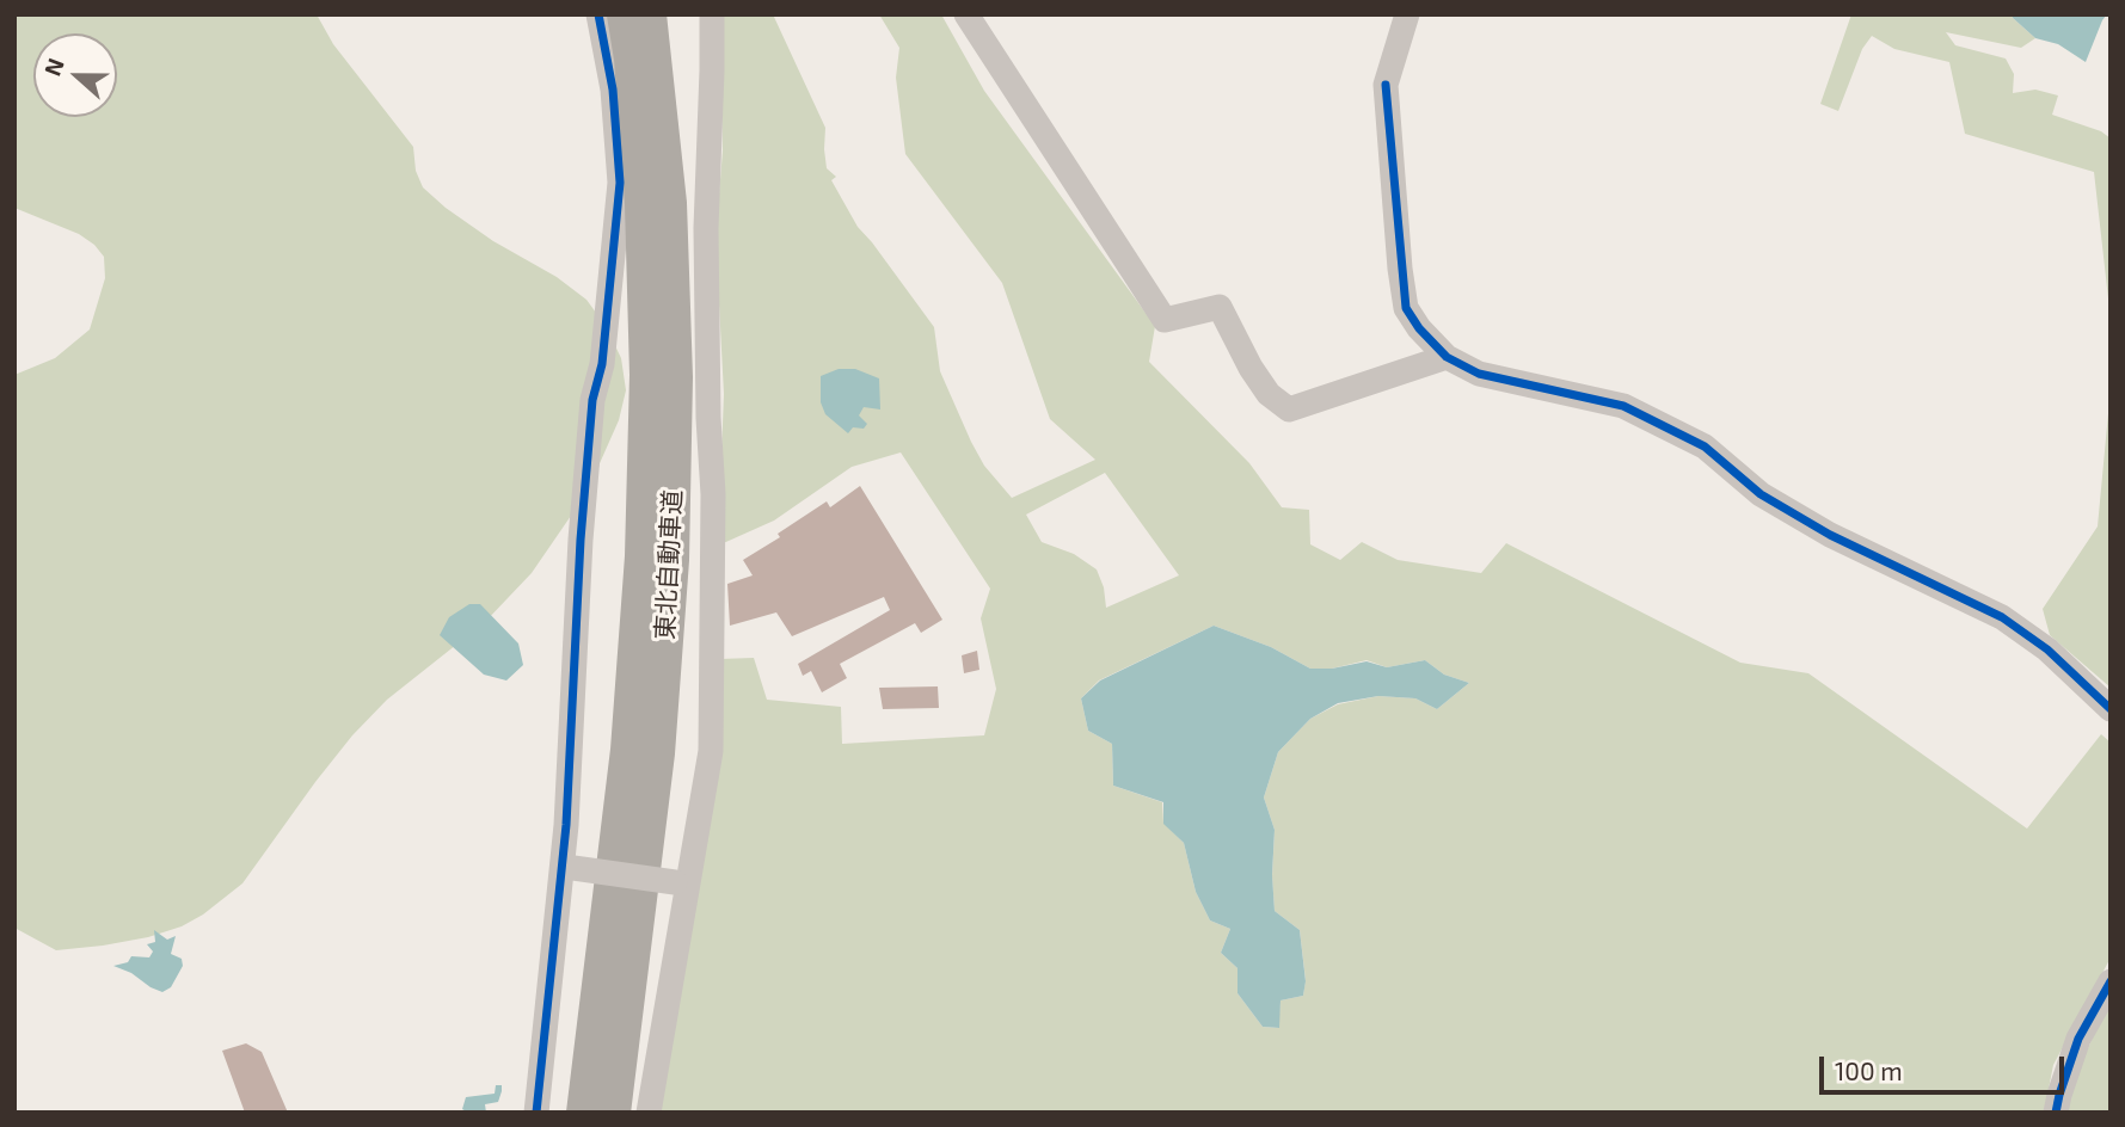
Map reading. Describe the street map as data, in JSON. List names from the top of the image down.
{
  "streets": {
    "highway": ["東北自動車道"]
  },
  "scale_bar": "100 m",
  "north": "left"
}
